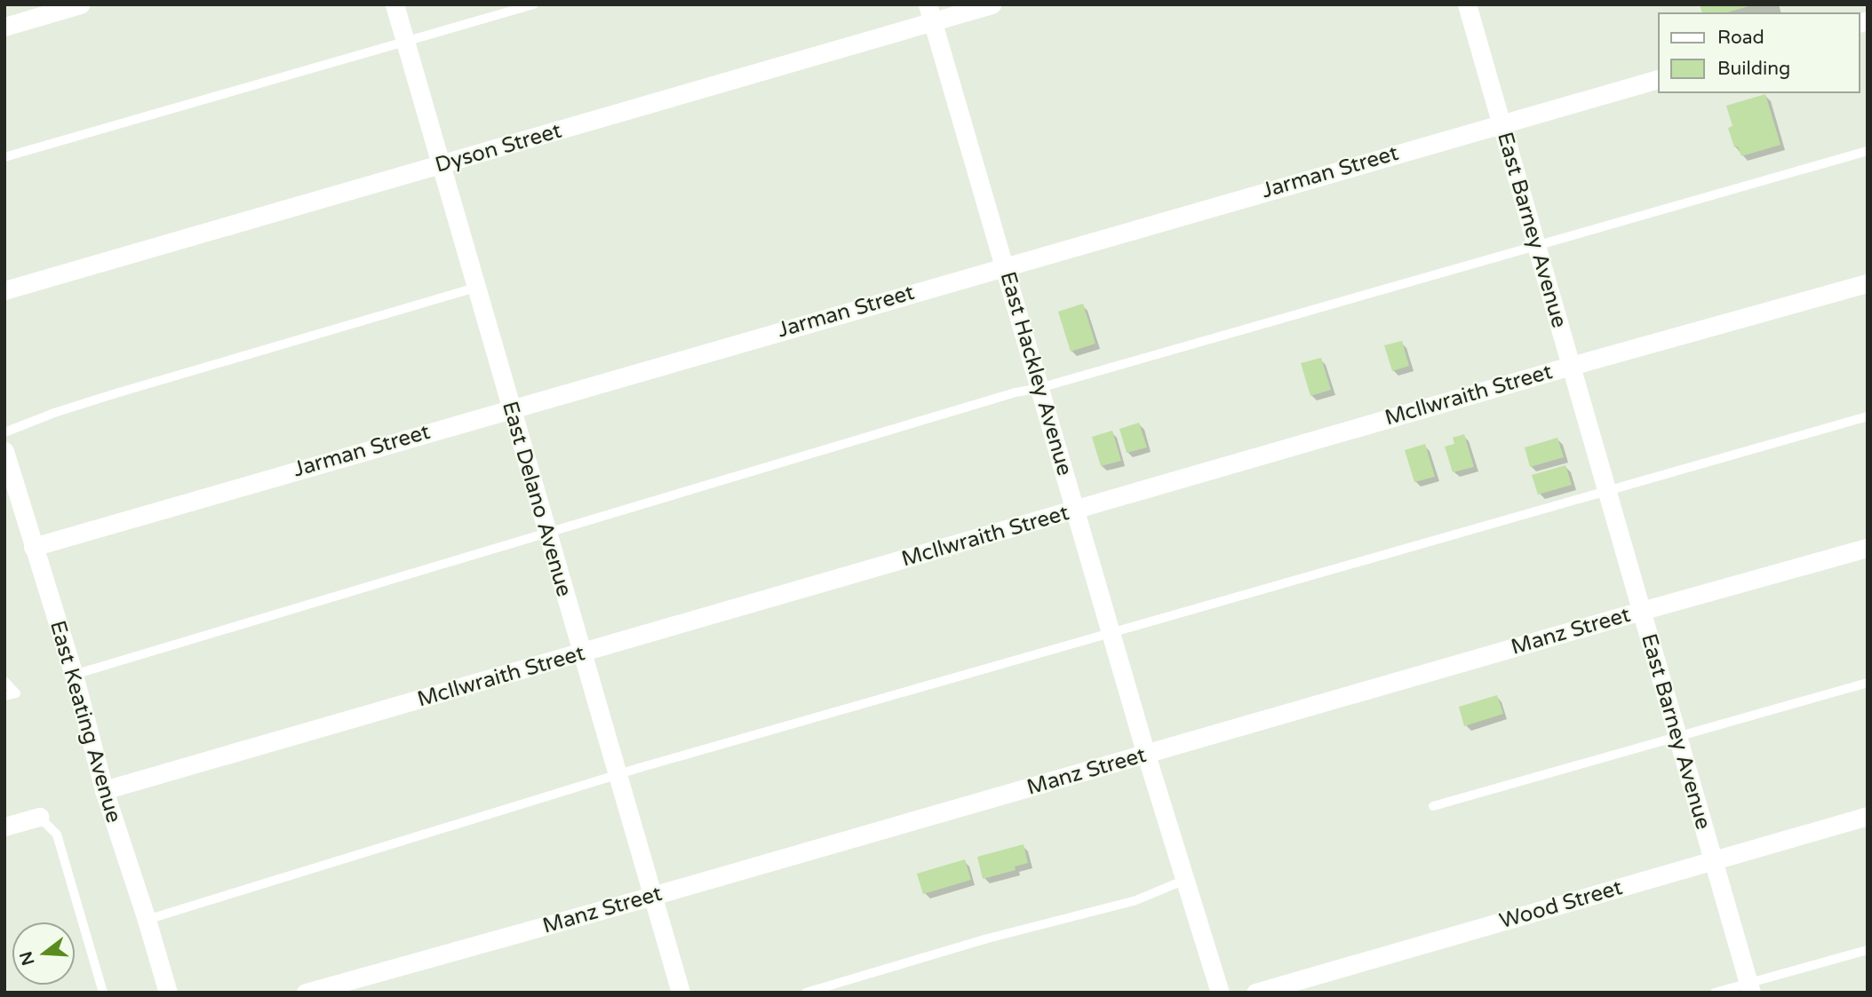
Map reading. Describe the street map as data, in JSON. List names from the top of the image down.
{
  "streets": {
    "street": [
      "Dyson Street",
      "Jarman Street",
      "East Barney Avenue",
      "East Hackley Avenue",
      "McIlwraith Street",
      "East Delano Avenue",
      "Manz Street",
      "East Keating Avenue",
      "Wood Street"
    ]
  },
  "crossings": [
    ["Dyson Street", "East Hackley Avenue"],
    ["Dyson Street", "East Delano Avenue"],
    ["Jarman Street", "East Barney Avenue"],
    ["Jarman Street", "East Hackley Avenue"],
    ["Jarman Street", "East Delano Avenue"],
    ["Jarman Street", "East Keating Avenue"],
    ["East Barney Avenue", "McIlwraith Street"],
    ["East Barney Avenue", "Manz Street"],
    ["East Barney Avenue", "Wood Street"],
    ["East Hackley Avenue", "McIlwraith Street"],
    ["East Hackley Avenue", "Manz Street"],
    ["McIlwraith Street", "East Delano Avenue"],
    ["McIlwraith Street", "East Keating Avenue"],
    ["East Delano Avenue", "Manz Street"]
  ],
  "legend": ["Road", "Building"],
  "north": "left"
}
